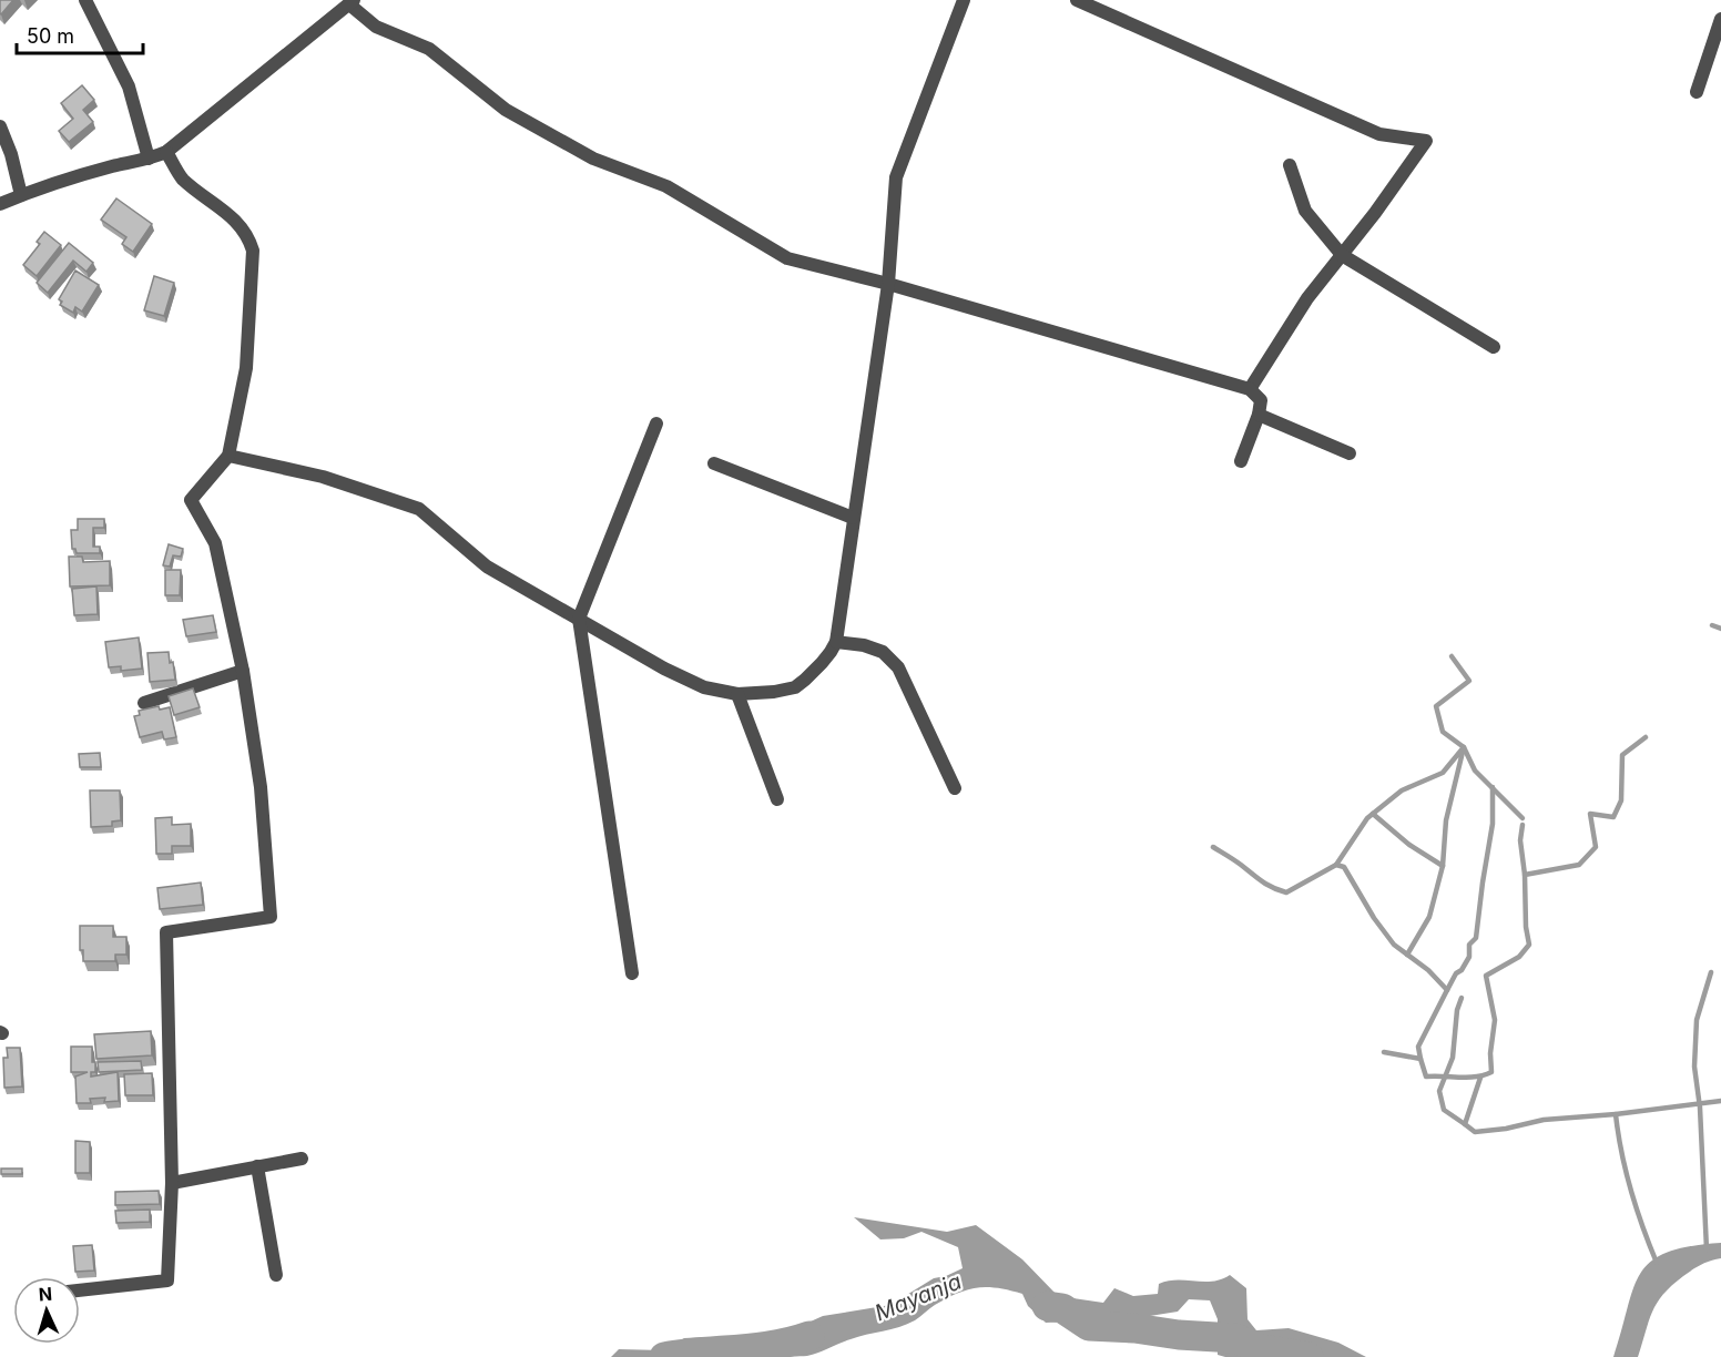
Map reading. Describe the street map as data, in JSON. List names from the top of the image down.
{
  "water": ["Mayanja"],
  "scale_bar": "50 m",
  "north": "top"
}
